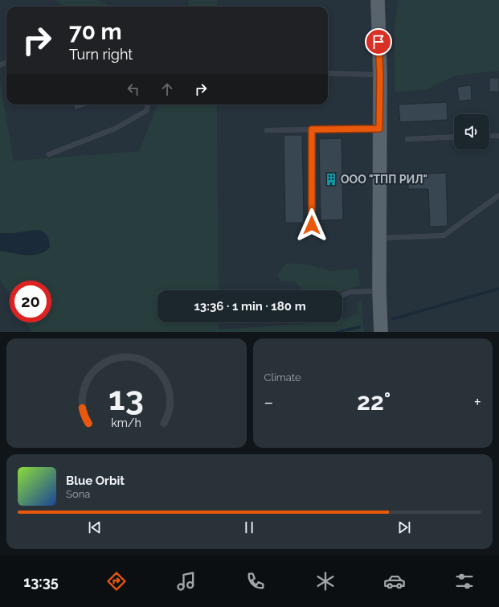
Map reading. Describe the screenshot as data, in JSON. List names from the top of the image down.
{
  "places": {
    "building": ["ООО \"ТПП РИЛ\""]
  },
  "page": {
    "turn": ["70 m", "Turn right"],
    "limit": "20",
    "trip": "13:36 · 1 min · 180 m",
    "tile": "Climate",
    "heat": ["−", "22°", "+"],
    "song": ["Blue Orbit", "Sona"],
    "tabs": "13:35",
    "gauge": ["13", "km/h"]
  }
}
